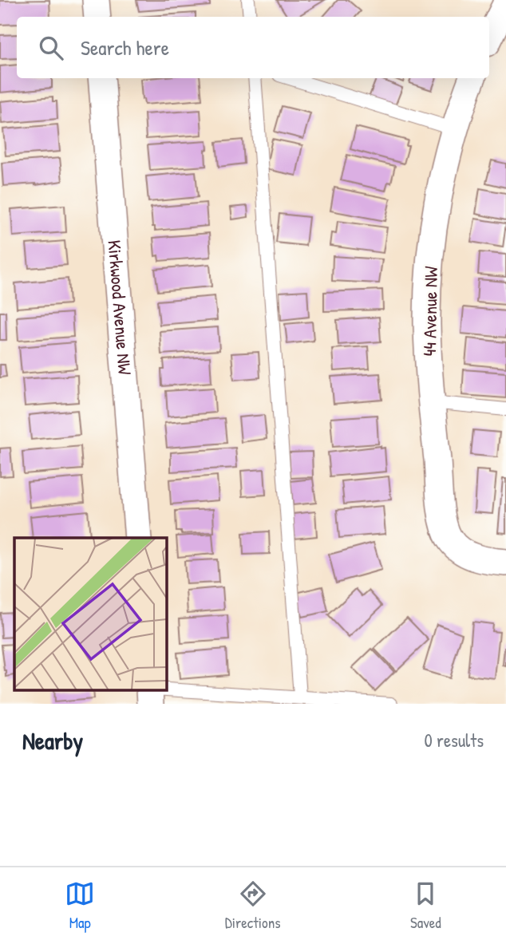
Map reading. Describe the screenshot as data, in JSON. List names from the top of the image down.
{
  "streets": {
    "street": ["Kirkwood Avenue NW", "44 Avenue NW"]
  },
  "page": {
    "search": "Search here",
    "heading": ["Nearby", "0 results"],
    "nav": ["Map", "Directions", "Saved"]
  }
}
